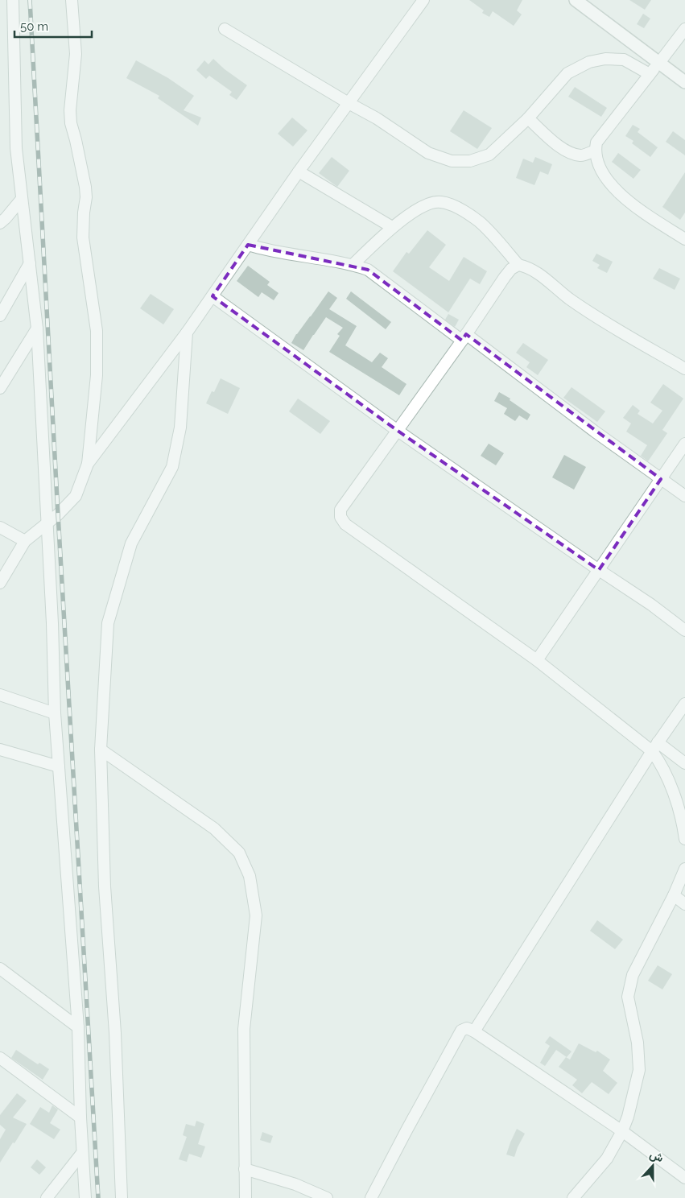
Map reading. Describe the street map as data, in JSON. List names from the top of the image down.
{
  "scale_bar": "50 m",
  "north": "top"
}
